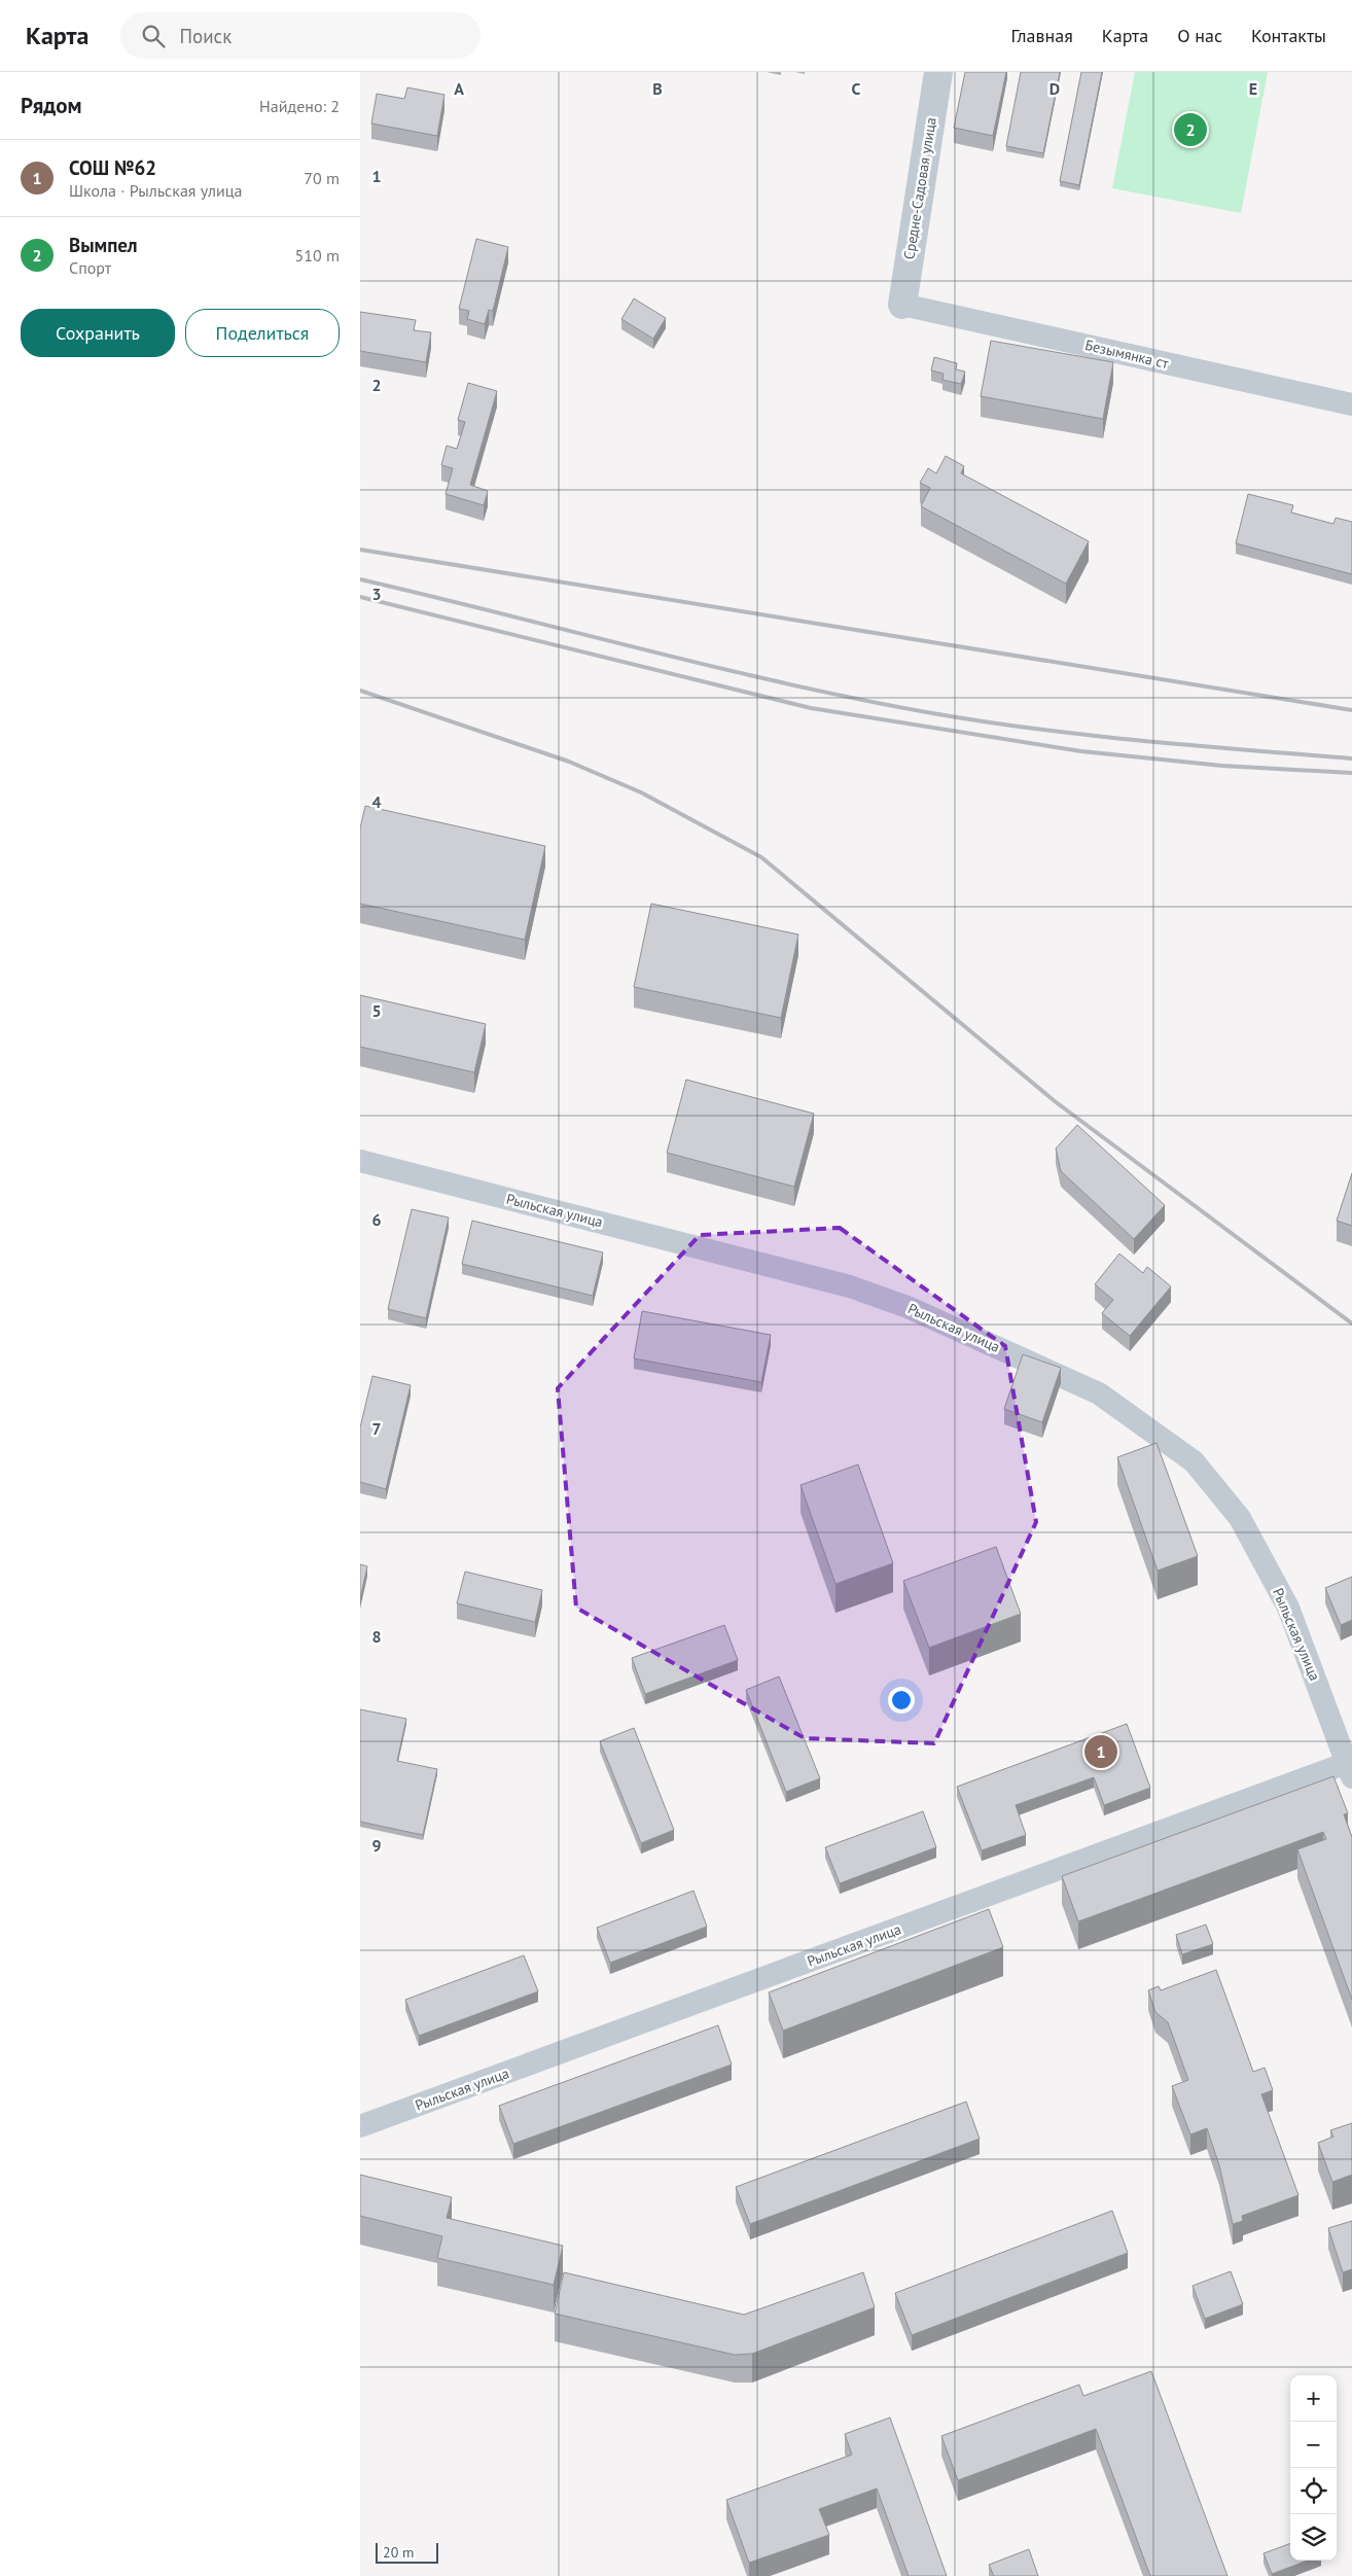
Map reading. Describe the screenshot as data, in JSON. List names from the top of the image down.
{
  "streets": {
    "street": ["Средне-Садовая улица", "Безымянка ст", "Рыльская улица"]
  },
  "crossings": [
    ["Средне-Садовая улица", "Безымянка ст"]
  ],
  "scale_bar": "20 m",
  "page": {
    "header": "Карта",
    "search": "Поиск",
    "nav": [
      "Главная",
      "Карта",
      "О нас",
      "Контакты"
    ],
    "heading": ["Рядом", "Найдено: 2"],
    "pins": ["2", "1"],
    "list": [
      {
        "mark": "1",
        "name": "СОШ №62",
        "note": "Школа · Рыльская улица",
        "value": "70 m"
      },
      {
        "mark": "2",
        "name": "Вымпел",
        "note": "Спорт",
        "value": "510 m"
      }
    ],
    "buttons": ["Сохранить", "Поделиться"],
    "map_buttons": ["+", "−"],
    "scale": "20 m"
  },
  "grid": {
    "columns": [
      "A",
      "B",
      "C",
      "D",
      "E"
    ],
    "rows": [
      "1",
      "2",
      "3",
      "4",
      "5",
      "6",
      "7",
      "8",
      "9"
    ]
  }
}
